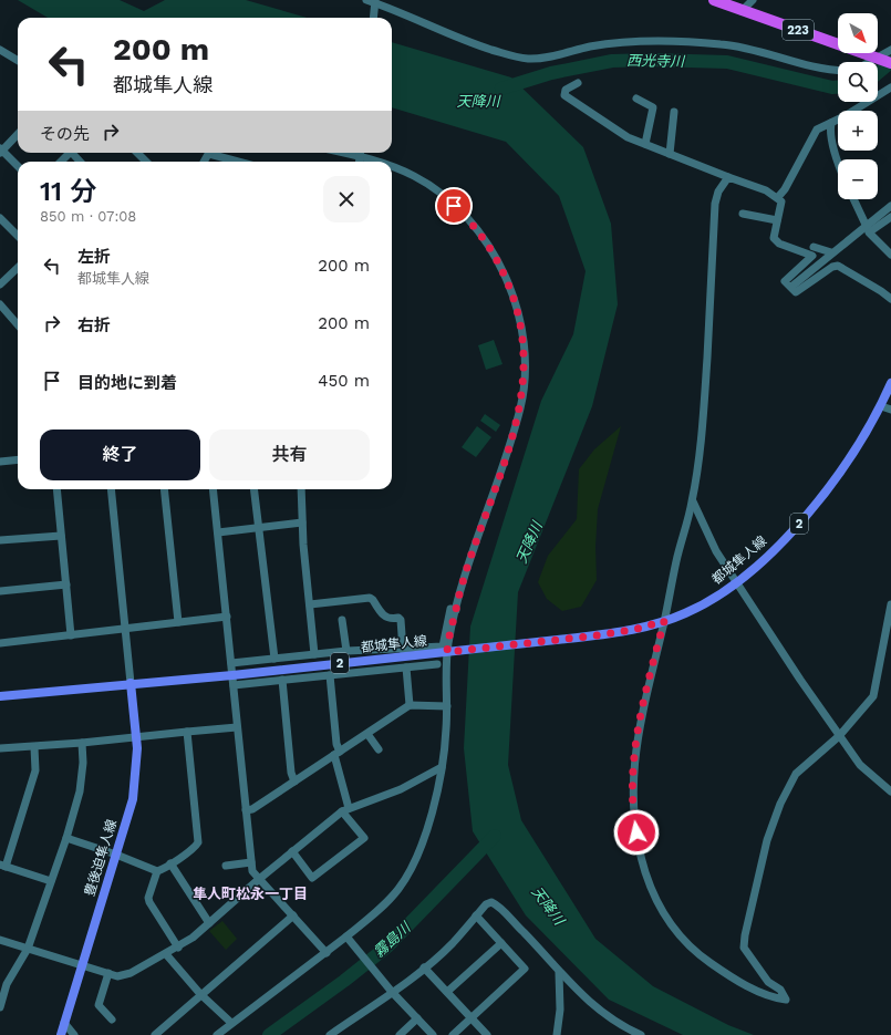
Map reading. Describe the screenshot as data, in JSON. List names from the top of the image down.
{
  "streets": {
    "highway": ["223"],
    "main road": ["2", "都城隼人線", "豊後迫隼人線"]
  },
  "crossings": [
    ["都城隼人線", "豊後迫隼人線"]
  ],
  "districts": ["隼人町松永一丁目"],
  "water": ["西光寺川", "天降川", "霧島川"],
  "north": "bottom right",
  "page": {
    "map_buttons": ["+", "−"],
    "turn": ["200 m", "都城隼人線"],
    "then": "その先",
    "heading": ["11 分", "850 m · 07:08"],
    "list": [
      {
        "name": "左折",
        "note": "都城隼人線",
        "value": "200 m"
      },
      {
        "name": "右折",
        "value": "200 m"
      },
      {
        "name": "目的地に到着",
        "value": "450 m"
      }
    ],
    "buttons": ["終了", "共有"]
  }
}
